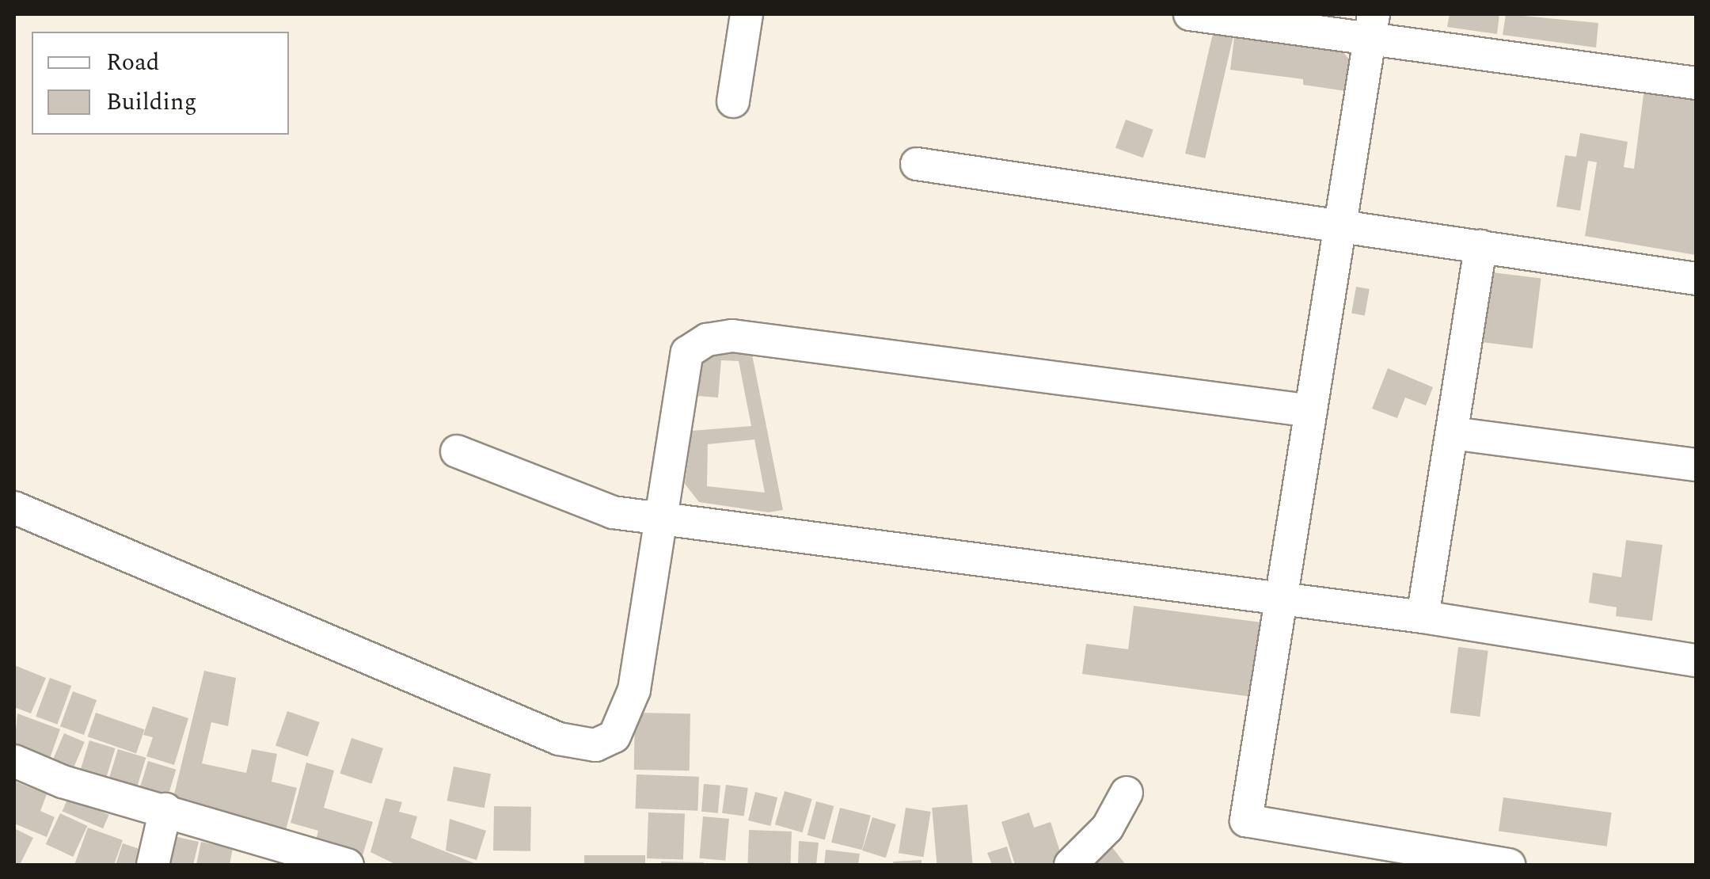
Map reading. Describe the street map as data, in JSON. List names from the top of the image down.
{
  "legend": ["Road", "Building"]
}
